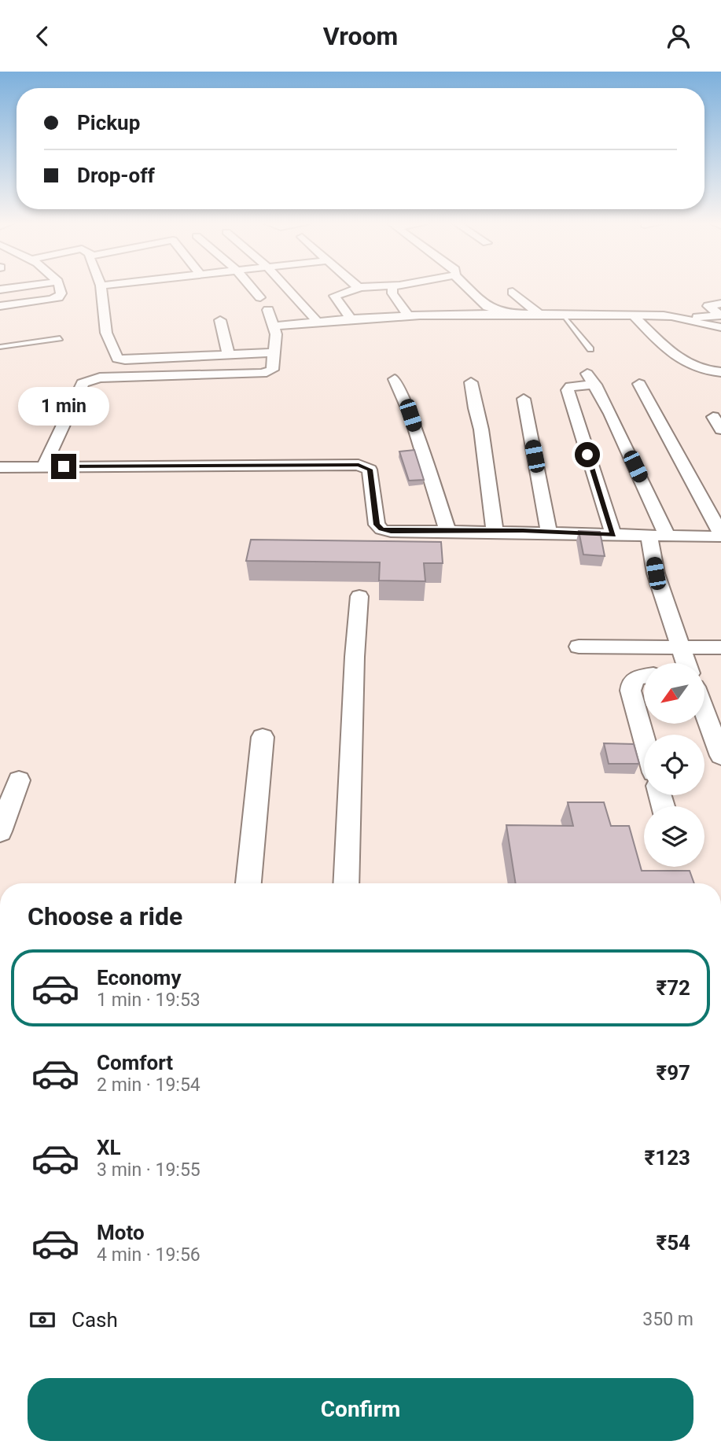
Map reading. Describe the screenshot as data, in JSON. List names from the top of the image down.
{
  "north": "bottom left",
  "page": {
    "header": "Vroom",
    "banner": ["Pickup", "Drop-off"],
    "bubble": "1 min",
    "heading": "Choose a ride",
    "list": [
      {
        "name": "Economy",
        "note": "1 min · 19:53",
        "value": "₹72"
      },
      {
        "name": "Comfort",
        "note": "2 min · 19:54",
        "value": "₹97"
      },
      {
        "name": "XL",
        "note": "3 min · 19:55",
        "value": "₹123"
      },
      {
        "name": "Moto",
        "note": "4 min · 19:56",
        "value": "₹54"
      }
    ],
    "pay": ["Cash", "350 m"],
    "buttons": "Confirm"
  }
}
